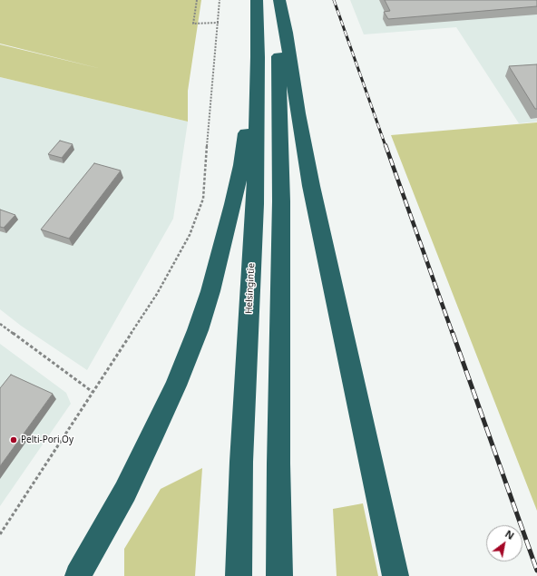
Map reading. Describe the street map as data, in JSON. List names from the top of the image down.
{
  "streets": {
    "highway": ["Helsingintie"]
  },
  "places": ["Pelti-Pori Oy"],
  "north": "top right"
}
